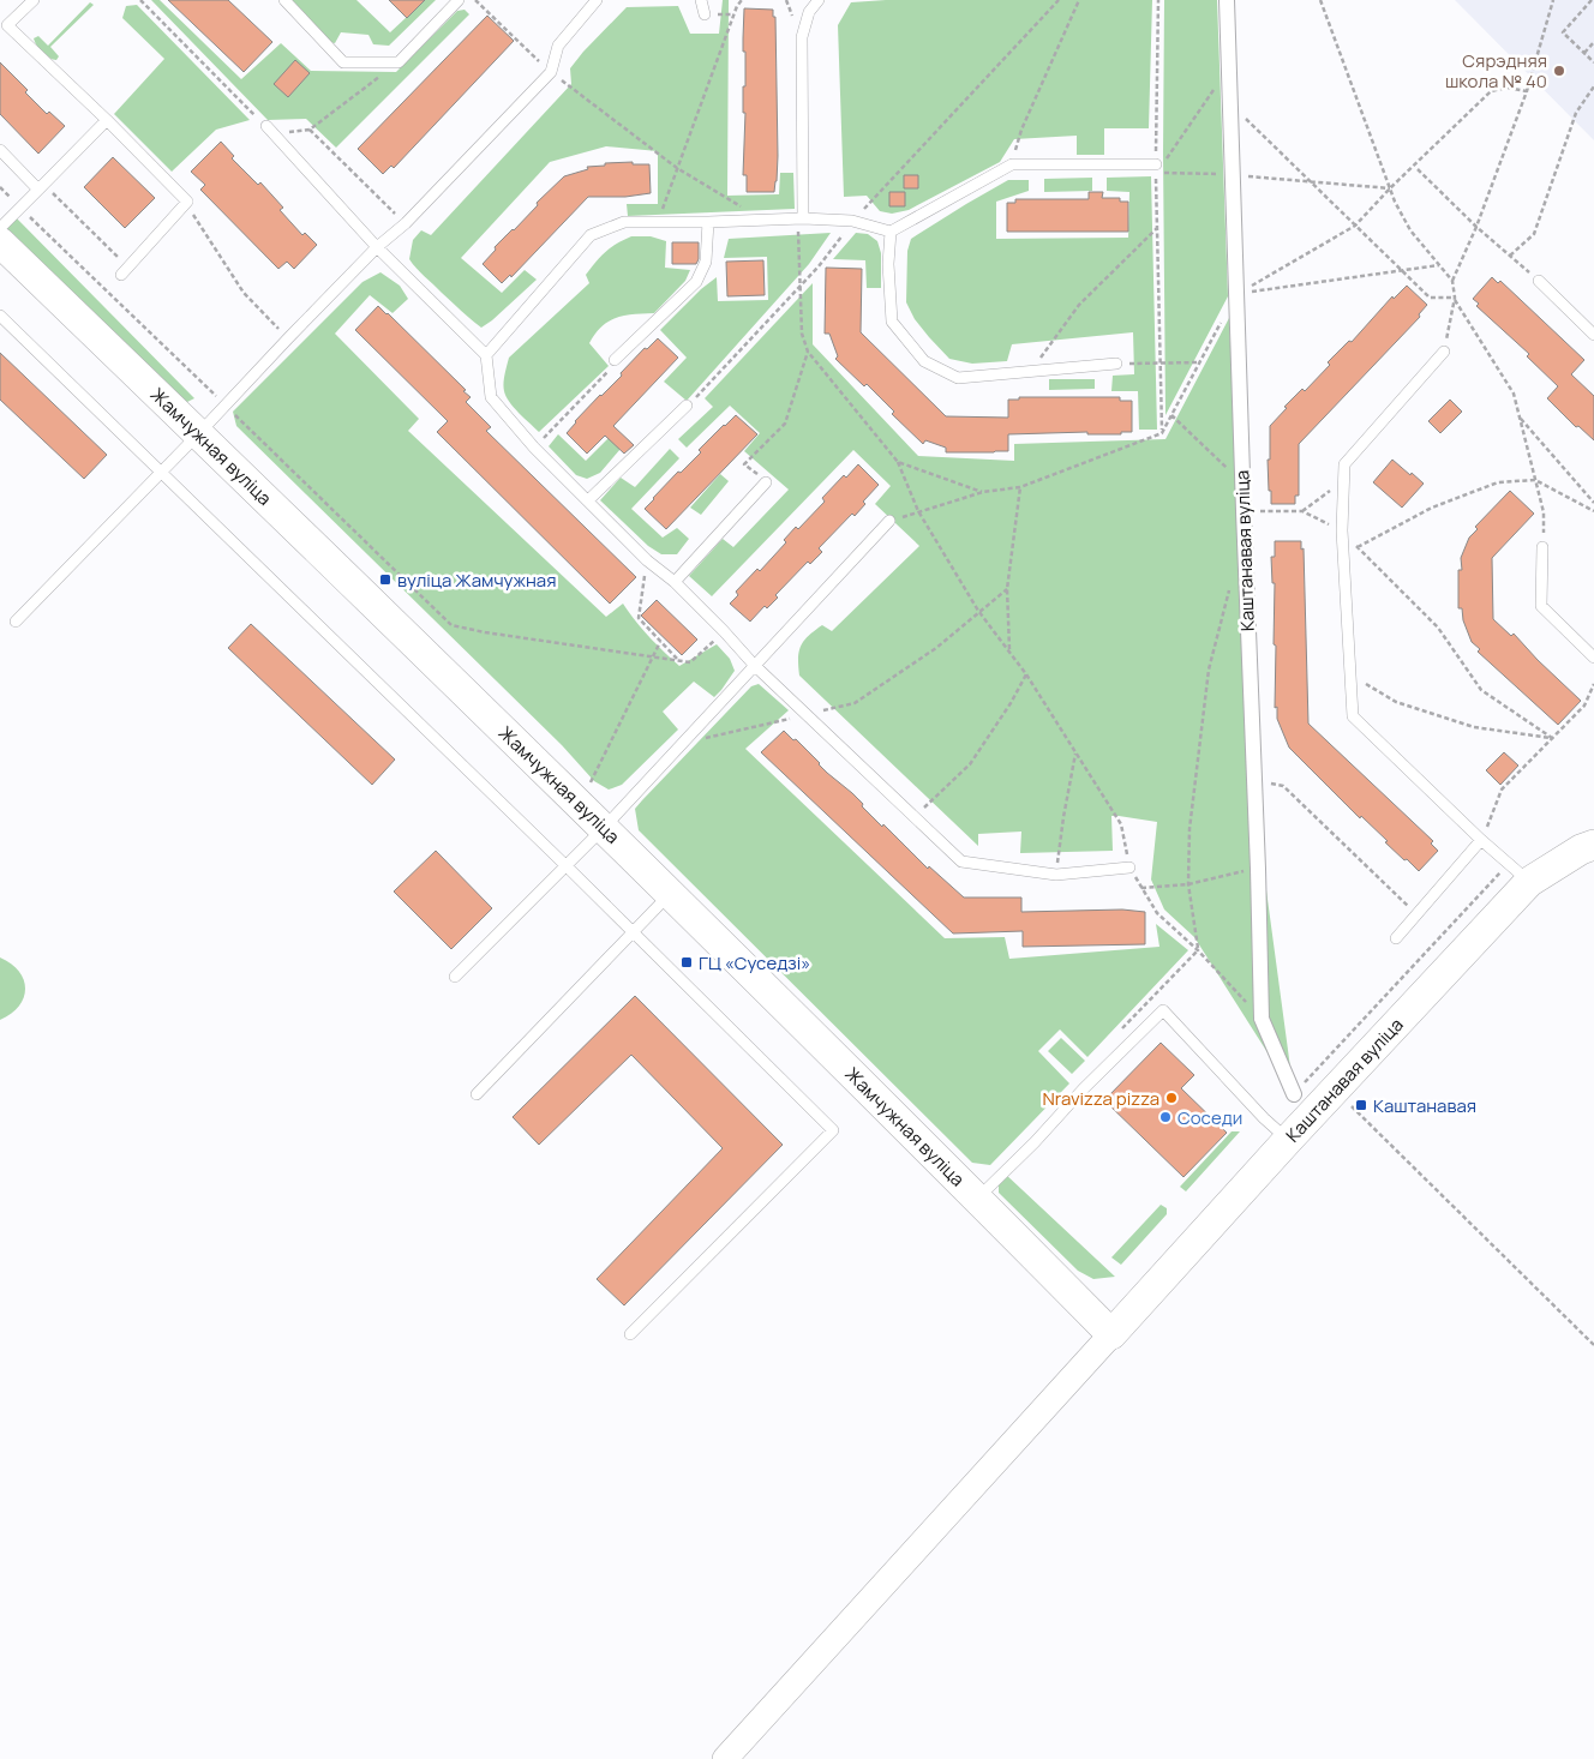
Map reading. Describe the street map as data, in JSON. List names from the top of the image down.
{
  "streets": {
    "main road": ["Жамчужная вуліца", "Каштанавая вуліца"]
  },
  "crossings": [
    ["Жамчужная вуліца", "Каштанавая вуліца"]
  ],
  "places": {
    "other": ["Сярэдняя школа № 40", "Nravizza pizza", "Соседи"],
    "transit": ["вуліца Жамчужная", "ГЦ «Суседзі»", "Каштанавая"]
  }
}
